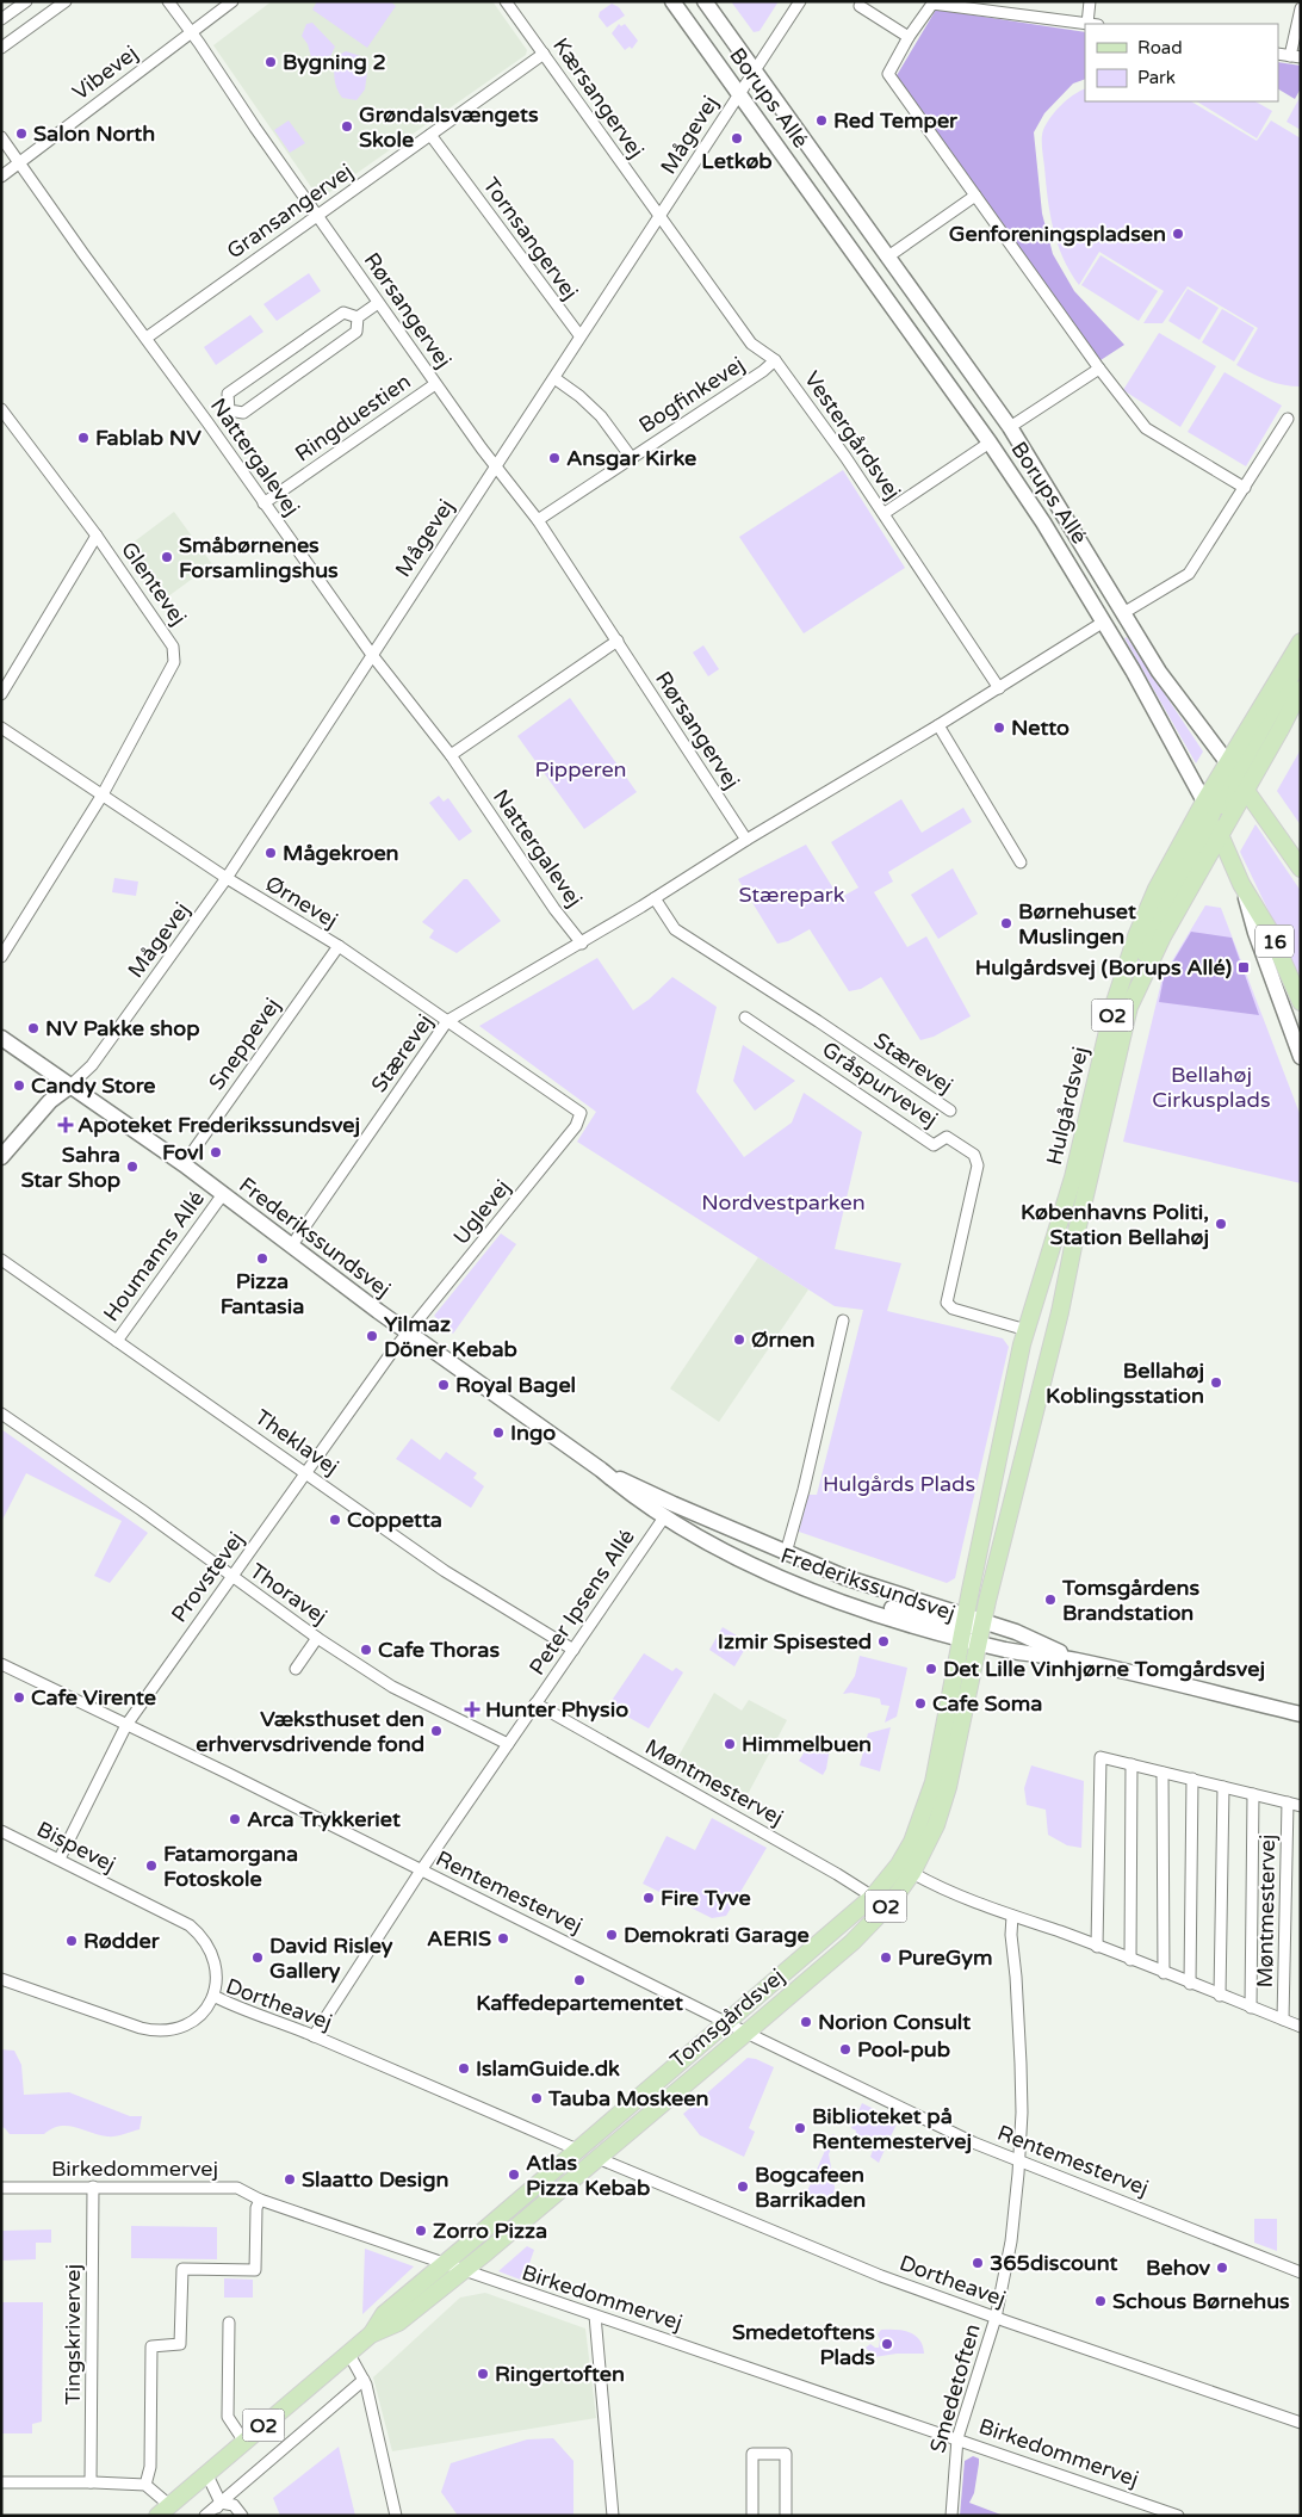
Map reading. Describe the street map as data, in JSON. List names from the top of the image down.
{
  "streets": {
    "main road": [
      "Borups Allé",
      "16",
      "O2",
      "Hulgårdsvej",
      "Tomsgårdsvej"
    ],
    "street": [
      "Vibevej",
      "Kærsangervej",
      "Mågevej",
      "Gransangervej",
      "Tornsangervej",
      "Rørsangervej",
      "Bogfinkevej",
      "Ringduestien",
      "Vestergårdsvej",
      "Nattergalevej",
      "Glentevej",
      "Ørnevej",
      "Sneppevej",
      "Stærevej",
      "Gråspurvevej",
      "Uglevej",
      "Frederikssundsvej",
      "Houmanns Allé",
      "Theklavej",
      "Provstevej",
      "Thoravej",
      "Peter Ipsens Allé",
      "Møntmestervej",
      "Bispevej",
      "Rentemestervej",
      "Dortheavej",
      "Birkedommervej",
      "Tingskrivervej",
      "Smedetoften"
    ]
  },
  "crossings": [
    ["Vibevej", "Rørsangervej"],
    ["Vibevej", "Nattergalevej"],
    ["Kærsangervej", "Mågevej"],
    ["Kærsangervej", "Gransangervej"],
    ["Kærsangervej", "Vestergårdsvej"],
    ["Borups Allé", "Mågevej"],
    ["Borups Allé", "16"],
    ["Borups Allé", "Stærevej"],
    ["Borups Allé", "Hulgårdsvej"],
    ["Mågevej", "Tornsangervej"],
    ["Mågevej", "Rørsangervej"],
    ["Mågevej", "Vestergårdsvej"],
    ["Mågevej", "Nattergalevej"],
    ["Mågevej", "Ørnevej"],
    ["Mågevej", "Frederikssundsvej"],
    ["Gransangervej", "Tornsangervej"],
    ["Gransangervej", "Rørsangervej"],
    ["Gransangervej", "Nattergalevej"],
    ["Rørsangervej", "Bogfinkevej"],
    ["Rørsangervej", "Ringduestien"],
    ["Rørsangervej", "Stærevej"],
    ["Bogfinkevej", "Vestergårdsvej"],
    ["Ringduestien", "Nattergalevej"],
    ["Vestergårdsvej", "Stærevej"],
    ["Nattergalevej", "Stærevej"],
    ["Glentevej", "Ørnevej"],
    ["Ørnevej", "Sneppevej"],
    ["Ørnevej", "Stærevej"],
    ["Ørnevej", "Uglevej"],
    ["O2", "Hulgårdsvej"],
    ["O2", "Frederikssundsvej"],
    ["O2", "Tomsgårdsvej"],
    ["Sneppevej", "Frederikssundsvej"],
    ["Stærevej", "Frederikssundsvej"],
    ["Gråspurvevej", "Hulgårdsvej"],
    ["Hulgårdsvej", "Frederikssundsvej"],
    ["Hulgårdsvej", "Tomsgårdsvej"],
    ["Uglevej", "Frederikssundsvej"],
    ["Uglevej", "Provstevej"],
    ["Frederikssundsvej", "Houmanns Allé"],
    ["Frederikssundsvej", "Provstevej"],
    ["Frederikssundsvej", "Peter Ipsens Allé"],
    ["Frederikssundsvej", "Tomsgårdsvej"],
    ["Houmanns Allé", "Theklavej"],
    ["Theklavej", "Provstevej"],
    ["Theklavej", "Peter Ipsens Allé"],
    ["Provstevej", "Thoravej"],
    ["Provstevej", "Bispevej"],
    ["Provstevej", "Rentemestervej"],
    ["Thoravej", "Peter Ipsens Allé"],
    ["Peter Ipsens Allé", "Møntmestervej"],
    ["Peter Ipsens Allé", "Rentemestervej"],
    ["Peter Ipsens Allé", "Dortheavej"],
    ["Møntmestervej", "Tomsgårdsvej"],
    ["Møntmestervej", "Smedetoften"],
    ["Bispevej", "Dortheavej"],
    ["Rentemestervej", "Tomsgårdsvej"],
    ["Rentemestervej", "Smedetoften"],
    ["Dortheavej", "Tomsgårdsvej"],
    ["Dortheavej", "Smedetoften"],
    ["Tomsgårdsvej", "Birkedommervej"],
    ["Birkedommervej", "Tingskrivervej"],
    ["Birkedommervej", "Smedetoften"]
  ],
  "parks": [
    "Pipperen",
    "Stærepark",
    "Bellahøj Cirkusplads",
    "Nordvestparken",
    "Hulgårds Plads"
  ],
  "places": {
    "other": [
      "Bygning 2",
      "Red Temper",
      "Grøndalsvængets Skole",
      "Salon North",
      "Letkøb",
      "Genforeningspladsen",
      "Fablab NV",
      "Ansgar Kirke",
      "Småbørnenes Forsamlingshus",
      "Netto",
      "Mågekroen",
      "Børnehuset Muslingen",
      "NV Pakke shop",
      "Candy Store",
      "Fovl",
      "Sahra Star Shop",
      "Københavns Politi, Station Bellahøj",
      "Pizza Fantasia",
      "Yilmaz Döner Kebab",
      "Ørnen",
      "Bellahøj Koblingsstation",
      "Royal Bagel",
      "Ingo",
      "Coppetta",
      "Tomsgårdens Brandstation",
      "Izmir Spisested",
      "Cafe Thoras",
      "Det Lille Vinhjørne Tomgårdsvej",
      "Cafe Virente",
      "Cafe Soma",
      "Væksthuset den erhvervsdrivende fond",
      "Himmelbuen",
      "Arca Trykkeriet",
      "Fatamorgana Fotoskole",
      "Fire Tyve",
      "Demokrati Garage",
      "AERIS",
      "Rødder",
      "David Risley Gallery",
      "PureGym",
      "Kaffedepartementet",
      "Norion Consult",
      "Pool-pub",
      "IslamGuide.dk",
      "Tauba Moskeen",
      "Biblioteket på Rentemestervej",
      "Atlas Pizza Kebab",
      "Slaatto Design",
      "Bogcafeen Barrikaden",
      "Zorro Pizza",
      "365discount",
      "Behov",
      "Schous Børnehus",
      "Smedetoftens Plads",
      "Ringertoften"
    ],
    "transit": ["Hulgårdsvej (Borups Allé)"],
    "health": ["Apoteket Frederikssundsvej", "Hunter Physio"]
  },
  "legend": ["Road", "Park"]
}
